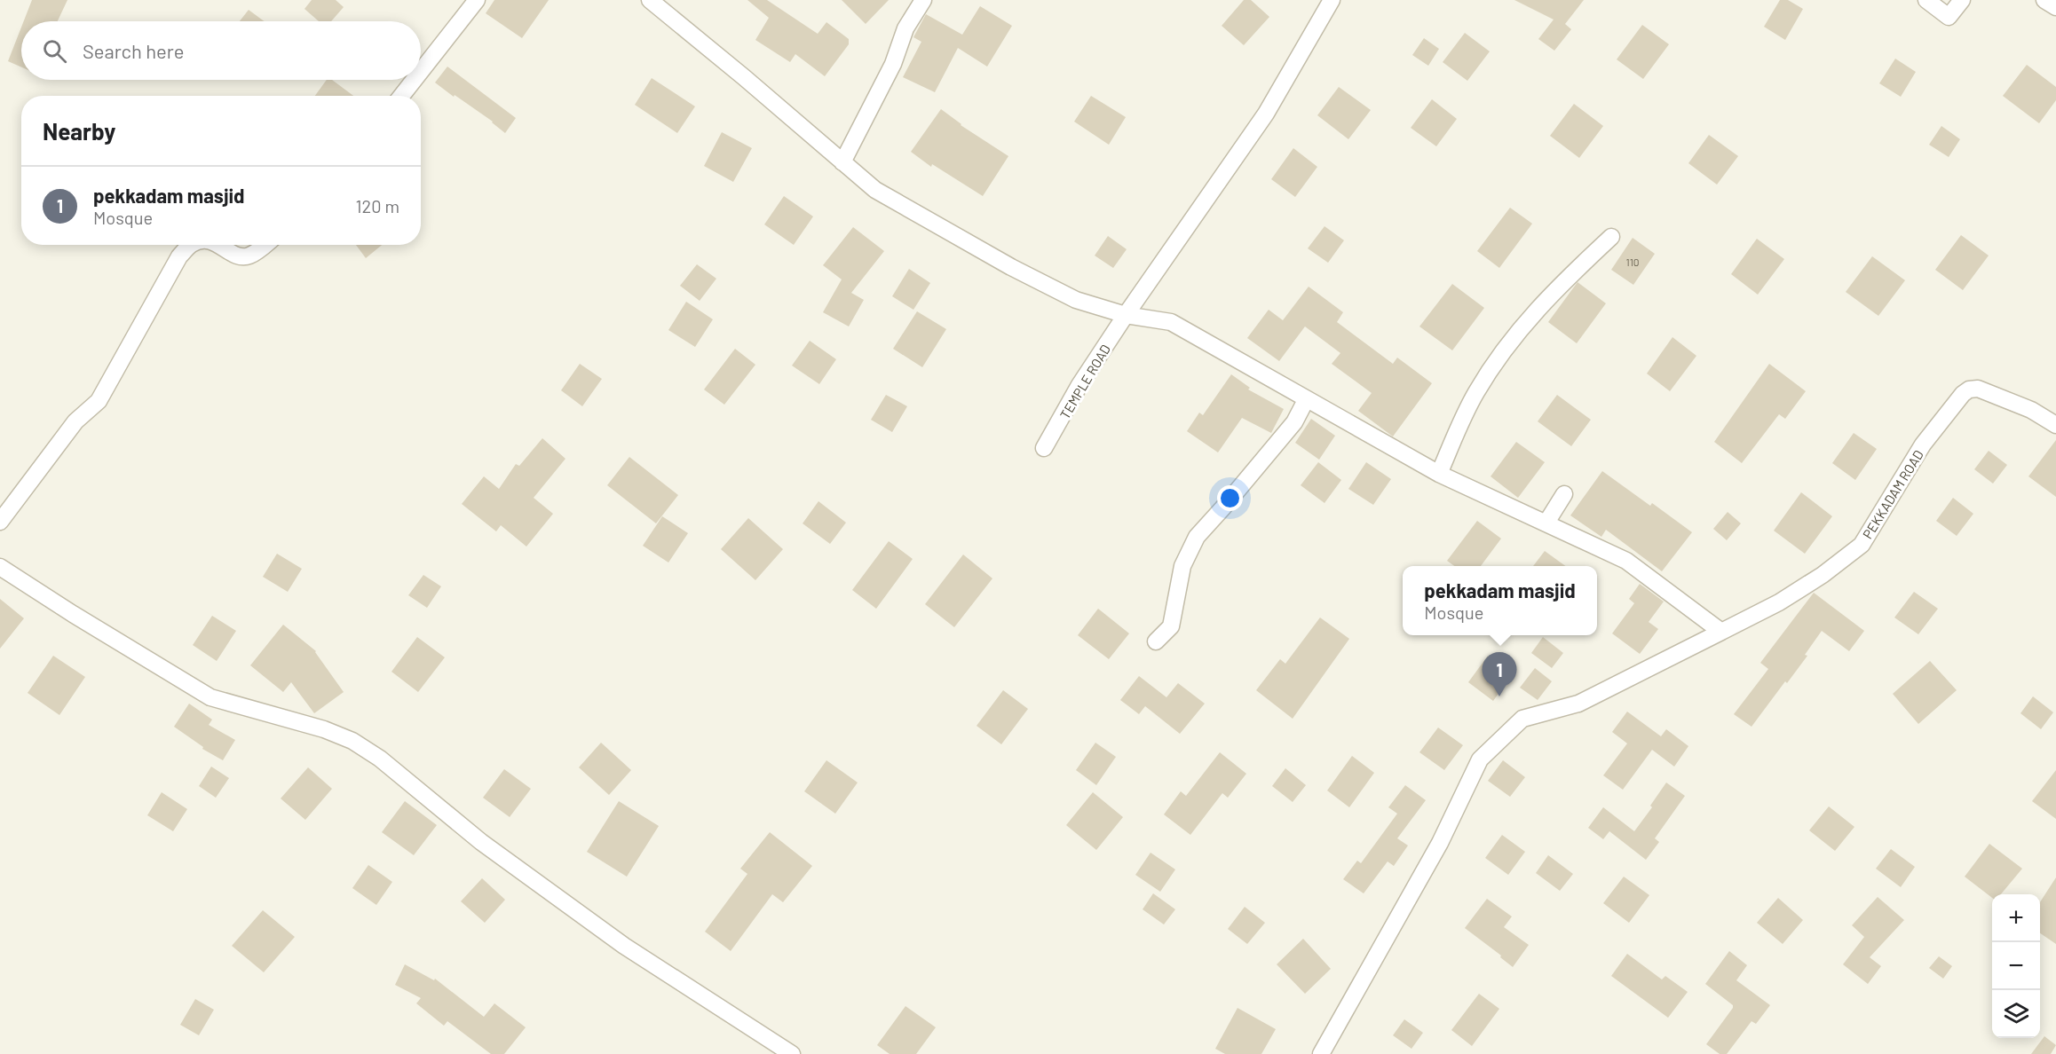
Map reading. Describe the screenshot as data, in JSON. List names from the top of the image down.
{
  "streets": {
    "street": ["TEMPLE ROAD", "PEKKADAM ROAD"]
  },
  "house_numbers": ["110"],
  "page": {
    "search": "Search here",
    "heading": "Nearby",
    "list": [
      {
        "mark": "1",
        "name": "pekkadam masjid",
        "note": "Mosque",
        "value": "120 m"
      }
    ],
    "popup": ["pekkadam masjid", "Mosque"],
    "pins": "1",
    "map_buttons": ["+", "−"]
  }
}
